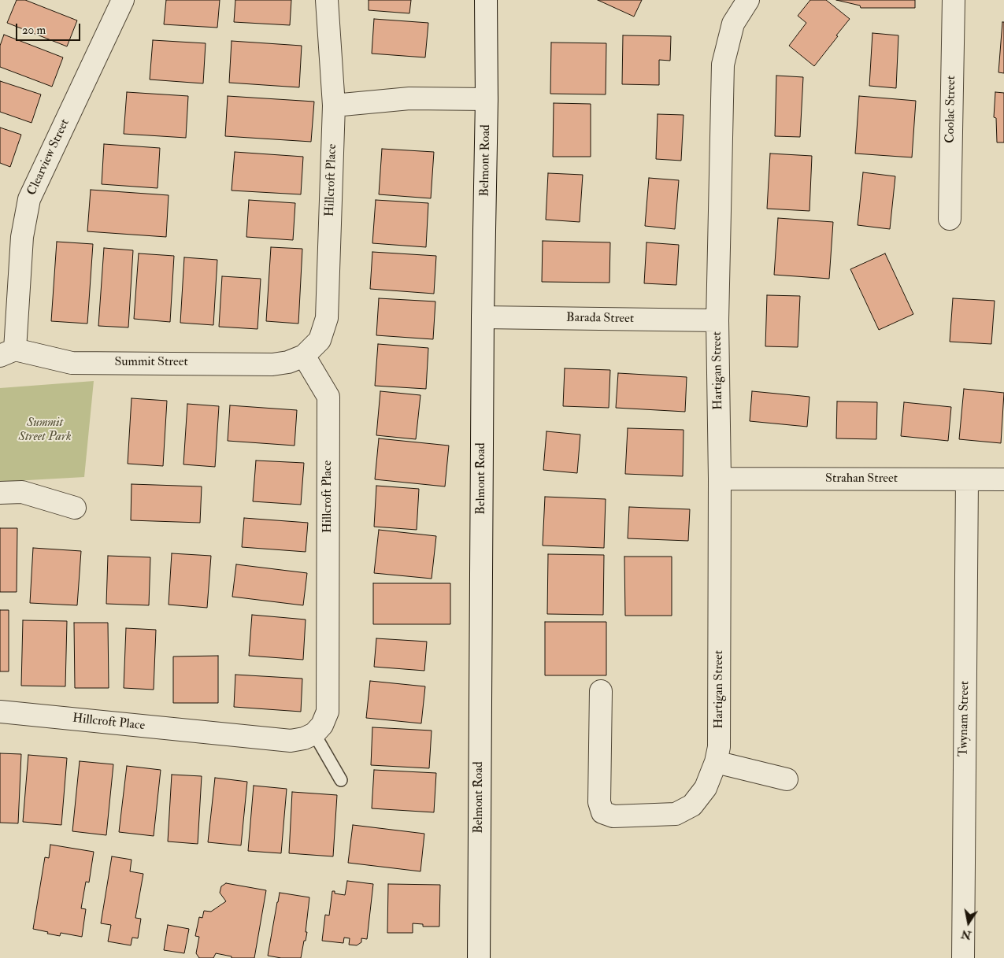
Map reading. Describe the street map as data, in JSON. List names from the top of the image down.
{
  "streets": {
    "street": [
      "Coolac Street",
      "Clearview Street",
      "Belmont Road",
      "Hillcroft Place",
      "Barada Street",
      "Summit Street",
      "Hartigan Street",
      "Strahan Street",
      "Twynam Street"
    ]
  },
  "crossings": [
    ["Clearview Street", "Summit Street"],
    ["Belmont Road", "Barada Street"],
    ["Hillcroft Place", "Summit Street"],
    ["Barada Street", "Hartigan Street"],
    ["Hartigan Street", "Strahan Street"],
    ["Strahan Street", "Twynam Street"]
  ],
  "parks": ["Summit Street Park"],
  "scale_bar": "20 m",
  "north": "bottom"
}
